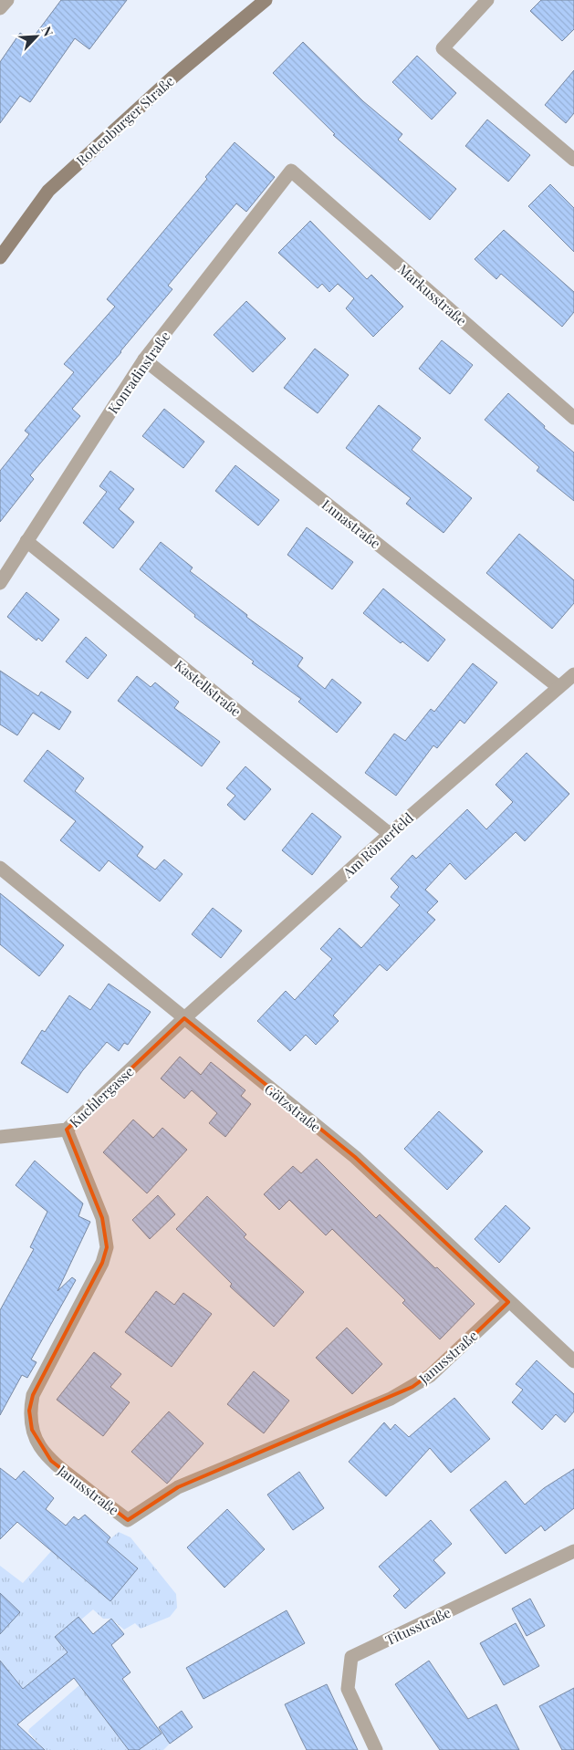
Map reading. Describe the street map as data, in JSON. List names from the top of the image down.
{
  "streets": {
    "street": [
      "Rottenburger Straße",
      "Markusstraße",
      "Konradinstraße",
      "Lunastraße",
      "Kastellstraße",
      "Am Römerfeld",
      "Kuchlergasse",
      "Götzstraße",
      "Janusstraße",
      "Titusstraße"
    ]
  },
  "crossings": [
    ["Markusstraße", "Konradinstraße"],
    ["Konradinstraße", "Lunastraße"],
    ["Konradinstraße", "Kastellstraße"],
    ["Lunastraße", "Am Römerfeld"],
    ["Kastellstraße", "Am Römerfeld"],
    ["Am Römerfeld", "Kuchlergasse"],
    ["Am Römerfeld", "Götzstraße"],
    ["Kuchlergasse", "Götzstraße"],
    ["Kuchlergasse", "Janusstraße"],
    ["Götzstraße", "Janusstraße"]
  ],
  "north": "top right"
}
